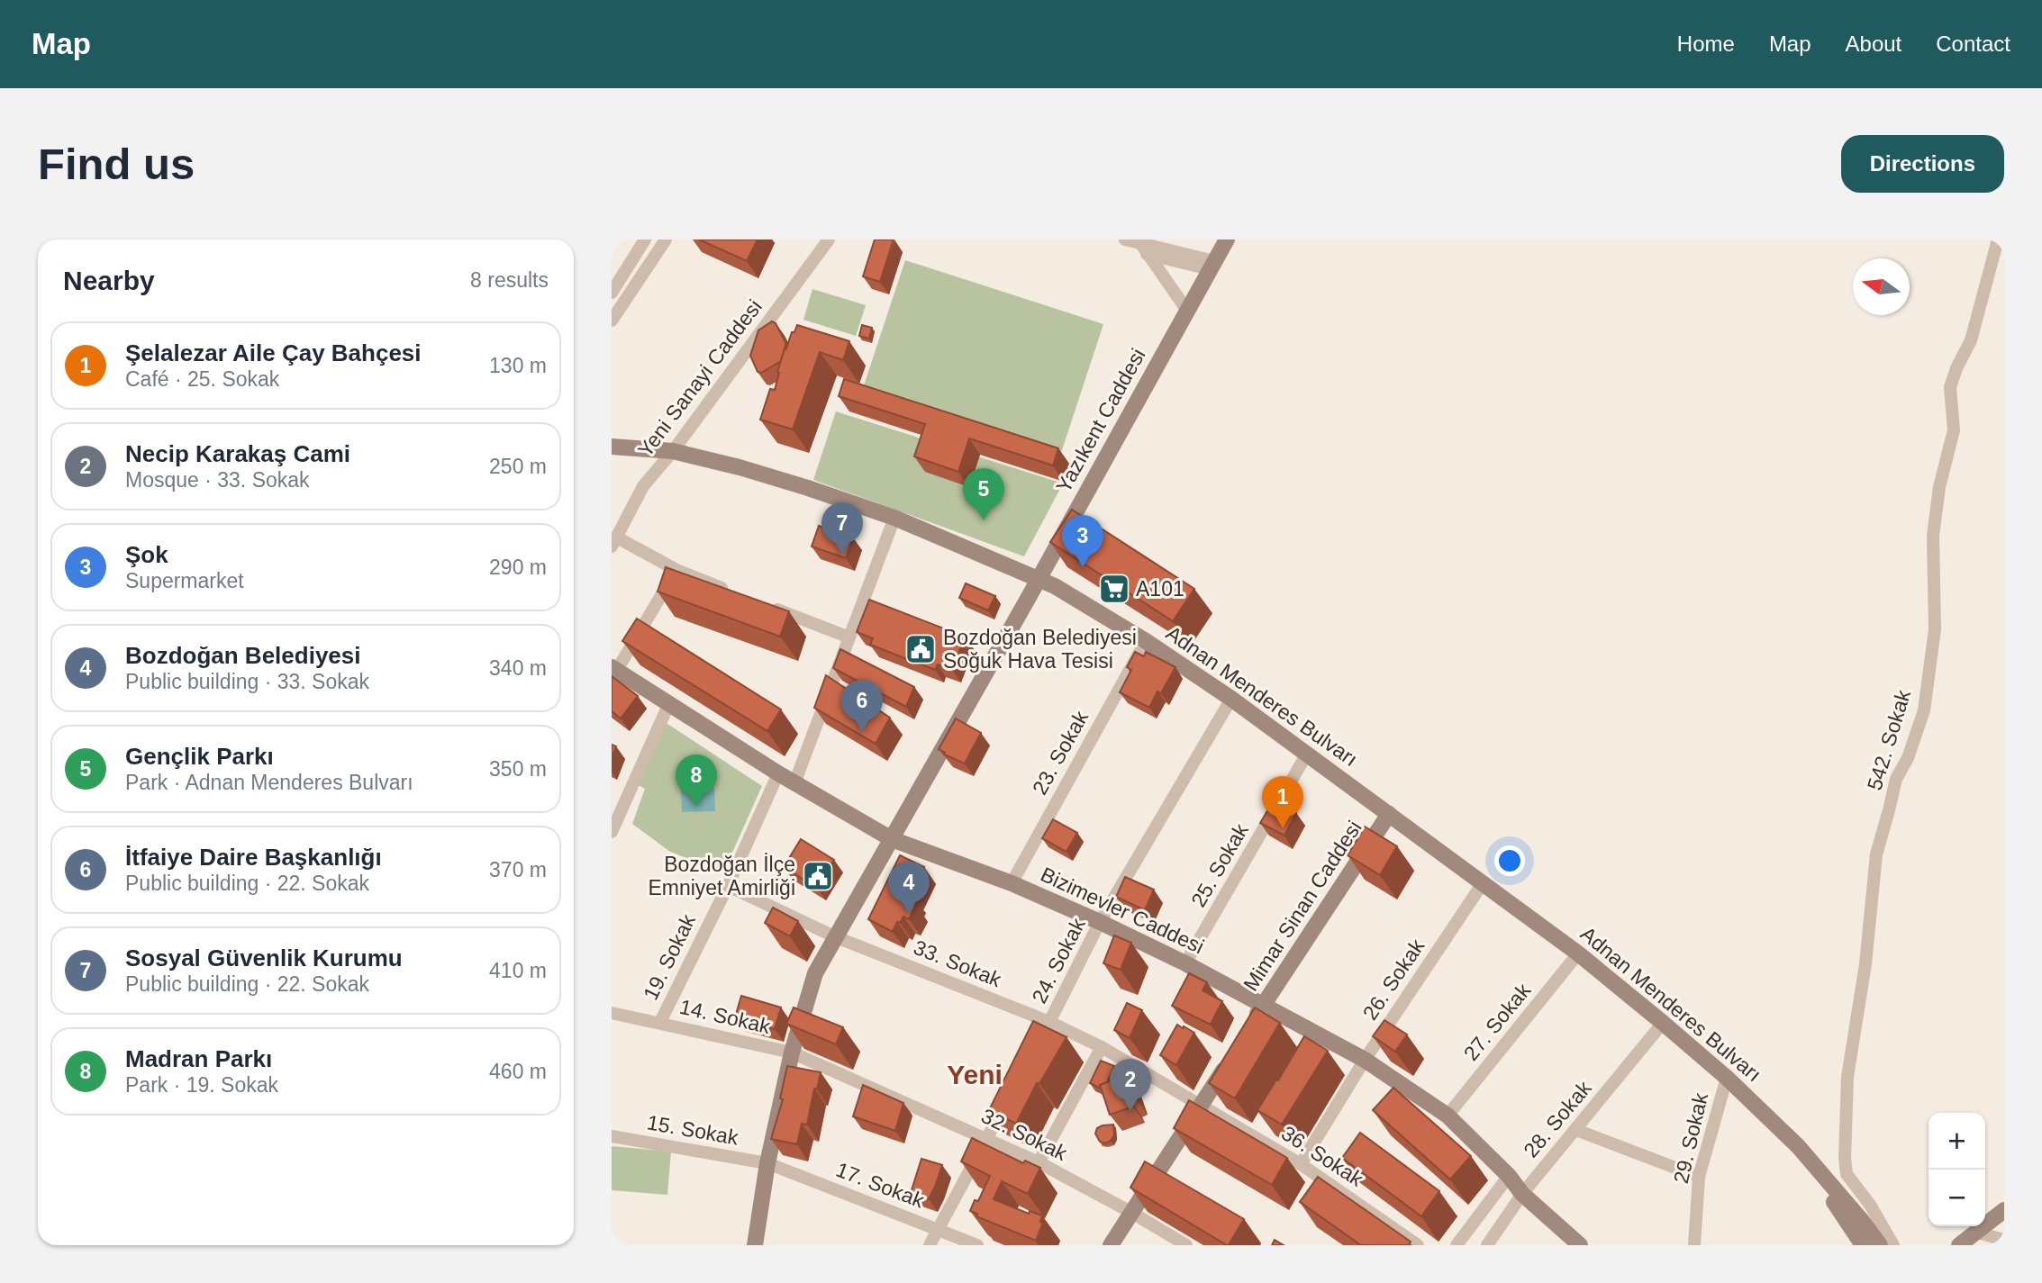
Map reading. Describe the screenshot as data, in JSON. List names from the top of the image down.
{
  "streets": {
    "street": [
      "Yeni Sanayi Caddesi",
      "Yazıkent Caddesi",
      "Adnan Menderes Bulvarı",
      "542. Sokak",
      "23. Sokak",
      "25. Sokak",
      "Mimar Sinan Caddesi",
      "Bizimevler Caddesi",
      "19. Sokak",
      "24. Sokak",
      "33. Sokak",
      "26. Sokak",
      "14. Sokak",
      "27. Sokak",
      "28. Sokak",
      "15. Sokak",
      "32. Sokak",
      "29. Sokak",
      "36. Sokak",
      "17. Sokak"
    ]
  },
  "crossings": [
    ["Yeni Sanayi Caddesi", "Adnan Menderes Bulvarı"],
    ["Yazıkent Caddesi", "Adnan Menderes Bulvarı"],
    ["Yazıkent Caddesi", "Bizimevler Caddesi"],
    ["Yazıkent Caddesi", "33. Sokak"],
    ["Yazıkent Caddesi", "14. Sokak"],
    ["Yazıkent Caddesi", "15. Sokak"],
    ["Yazıkent Caddesi", "32. Sokak"],
    ["Yazıkent Caddesi", "17. Sokak"],
    ["Adnan Menderes Bulvarı", "23. Sokak"],
    ["Adnan Menderes Bulvarı", "25. Sokak"],
    ["Adnan Menderes Bulvarı", "Mimar Sinan Caddesi"],
    ["Adnan Menderes Bulvarı", "24. Sokak"],
    ["Adnan Menderes Bulvarı", "26. Sokak"],
    ["Adnan Menderes Bulvarı", "27. Sokak"],
    ["Adnan Menderes Bulvarı", "28. Sokak"],
    ["Adnan Menderes Bulvarı", "29. Sokak"],
    ["23. Sokak", "Bizimevler Caddesi"],
    ["25. Sokak", "Bizimevler Caddesi"],
    ["Mimar Sinan Caddesi", "Bizimevler Caddesi"],
    ["Bizimevler Caddesi", "19. Sokak"],
    ["Bizimevler Caddesi", "24. Sokak"],
    ["Bizimevler Caddesi", "26. Sokak"],
    ["Bizimevler Caddesi", "27. Sokak"],
    ["Bizimevler Caddesi", "28. Sokak"],
    ["19. Sokak", "33. Sokak"],
    ["19. Sokak", "14. Sokak"],
    ["24. Sokak", "33. Sokak"],
    ["33. Sokak", "36. Sokak"],
    ["26. Sokak", "36. Sokak"],
    ["14. Sokak", "32. Sokak"],
    ["15. Sokak", "17. Sokak"]
  ],
  "districts": ["Yeni"],
  "places": {
    "supermarket": ["A101"],
    "public building": ["Bozdoğan Belediyesi Soğuk Hava Tesisi", "Bozdoğan İlçe Emniyet Amirliği"]
  },
  "north": "left",
  "page": {
    "header": "Map",
    "nav": [
      "Home",
      "Map",
      "About",
      "Contact"
    ],
    "buttons": "Directions",
    "title": "Find us",
    "heading": ["Nearby", "8 results"],
    "list": [
      {
        "mark": "1",
        "name": "Şelalezar Aile Çay Bahçesi",
        "note": "Café · 25. Sokak",
        "value": "130 m"
      },
      {
        "mark": "2",
        "name": "Necip Karakaş Cami",
        "note": "Mosque · 33. Sokak",
        "value": "250 m"
      },
      {
        "mark": "3",
        "name": "Şok",
        "note": "Supermarket",
        "value": "290 m"
      },
      {
        "mark": "4",
        "name": "Bozdoğan Belediyesi",
        "note": "Public building · 33. Sokak",
        "value": "340 m"
      },
      {
        "mark": "5",
        "name": "Gençlik Parkı",
        "note": "Park · Adnan Menderes Bulvarı",
        "value": "350 m"
      },
      {
        "mark": "6",
        "name": "İtfaiye Daire Başkanlığı",
        "note": "Public building · 22. Sokak",
        "value": "370 m"
      },
      {
        "mark": "7",
        "name": "Sosyal Güvenlik Kurumu",
        "note": "Public building · 22. Sokak",
        "value": "410 m"
      },
      {
        "mark": "8",
        "name": "Madran Parkı",
        "note": "Park · 19. Sokak",
        "value": "460 m"
      }
    ],
    "pins": [
      "5",
      "7",
      "3",
      "6",
      "8",
      "1",
      "4",
      "2"
    ],
    "map_buttons": ["+", "−"]
  }
}
